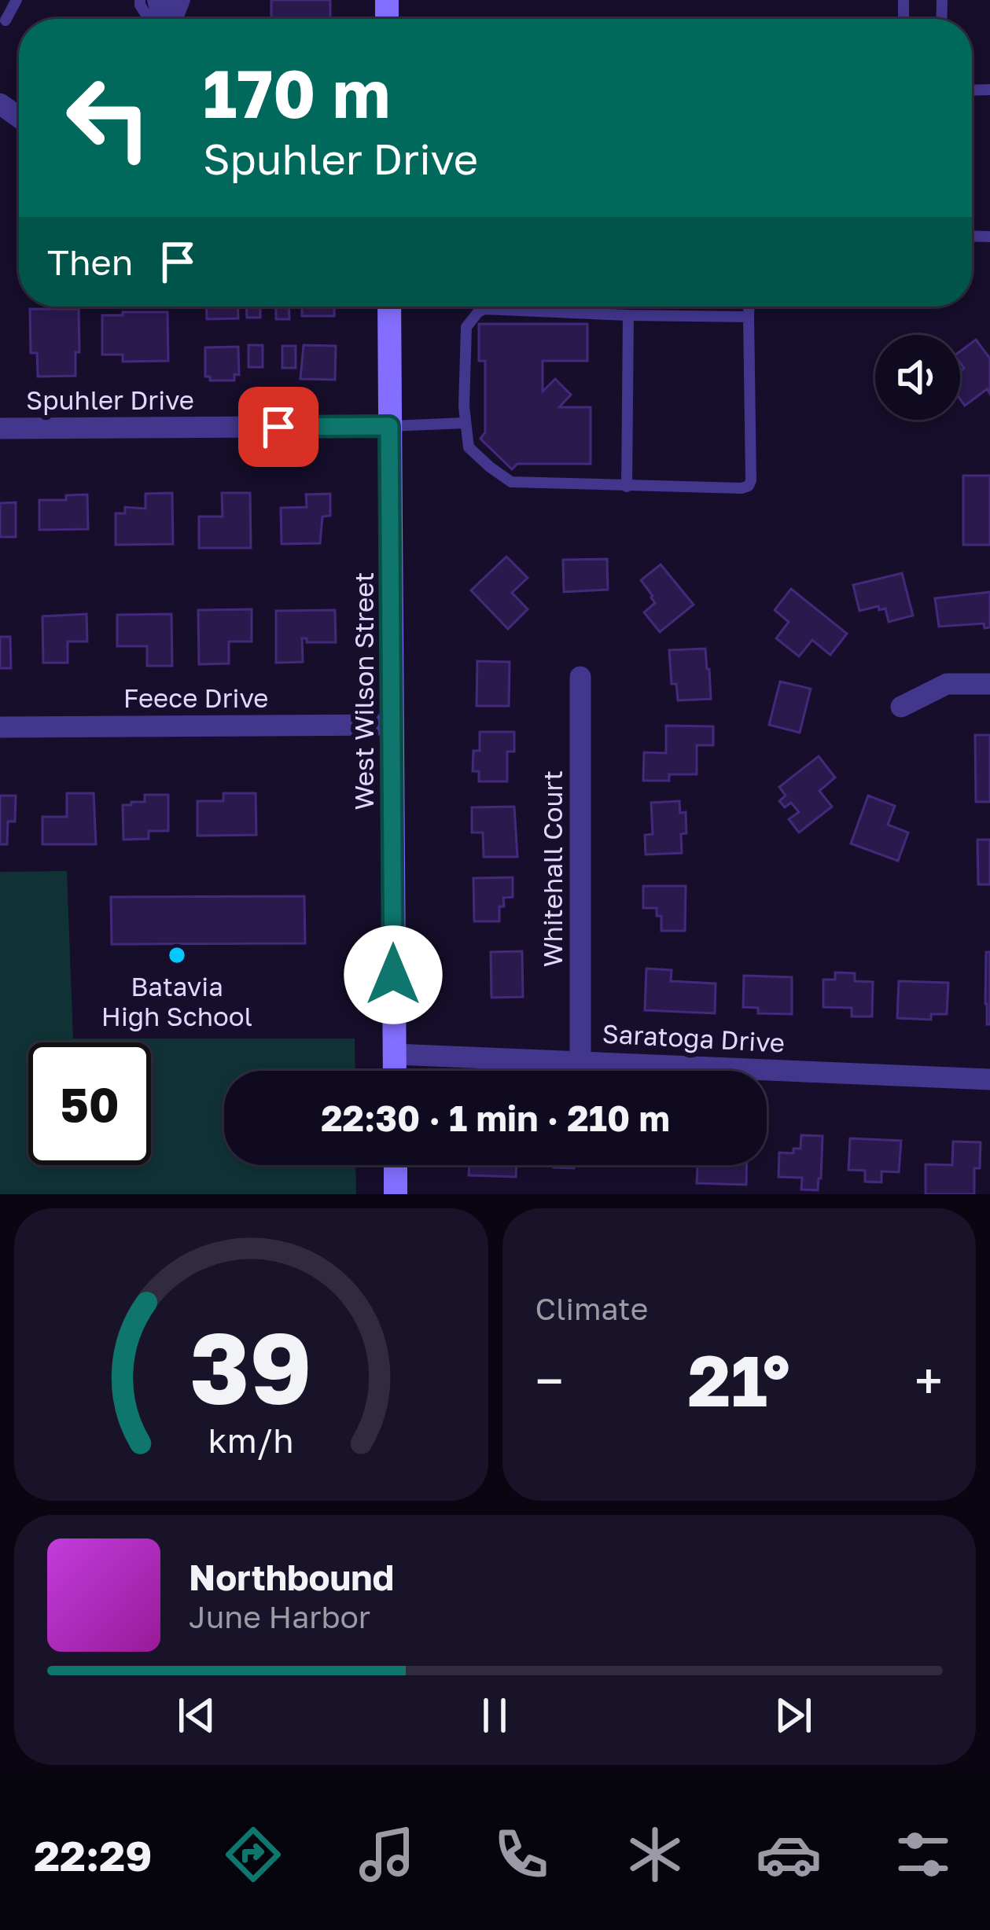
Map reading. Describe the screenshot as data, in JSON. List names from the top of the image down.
{
  "streets": {
    "main road": ["West Wilson Street"],
    "street": [
      "Spuhler Drive",
      "Feece Drive",
      "Whitehall Court",
      "Saratoga Drive"
    ]
  },
  "crossings": [
    ["Spuhler Drive", "West Wilson Street"],
    ["West Wilson Street", "Feece Drive"],
    ["West Wilson Street", "Saratoga Drive"],
    ["Whitehall Court", "Saratoga Drive"]
  ],
  "places": ["Batavia High School"],
  "page": {
    "turn": ["170 m", "Spuhler Drive"],
    "then": "Then",
    "limit": "50",
    "trip": "22:30 · 1 min · 210 m",
    "tile": "Climate",
    "heat": ["−", "21°", "+"],
    "song": ["Northbound", "June Harbor"],
    "tabs": "22:29",
    "gauge": ["39", "km/h"]
  }
}
